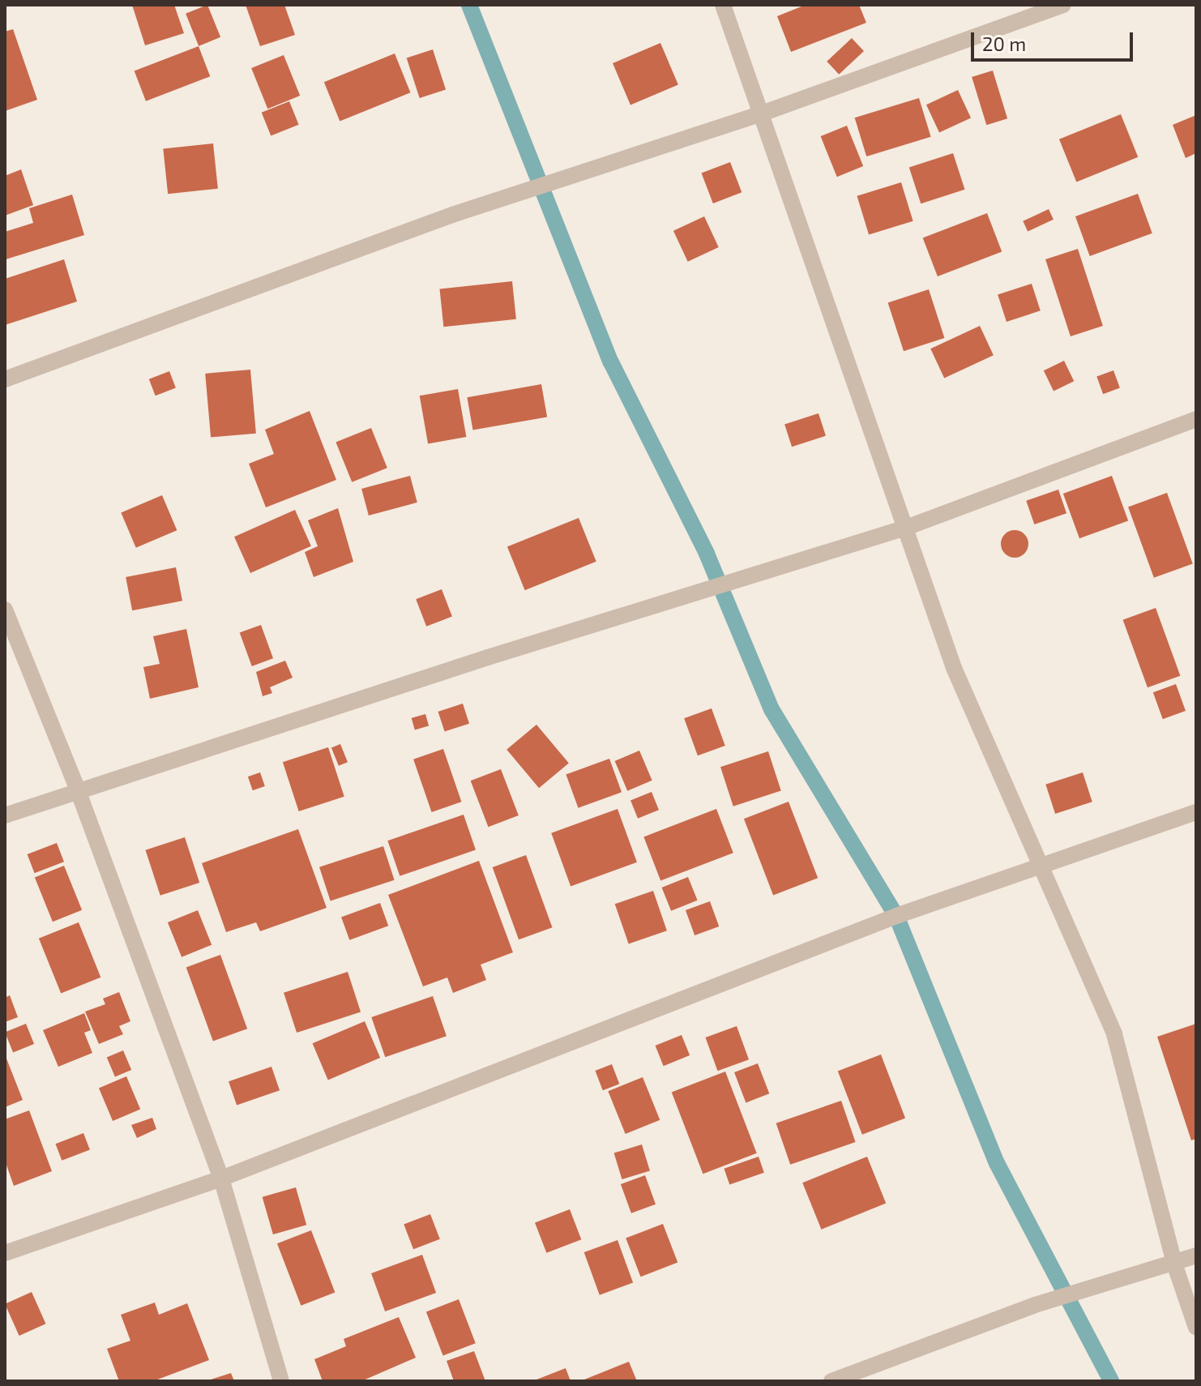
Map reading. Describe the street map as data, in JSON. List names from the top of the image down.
{
  "scale_bar": "20 m"
}
